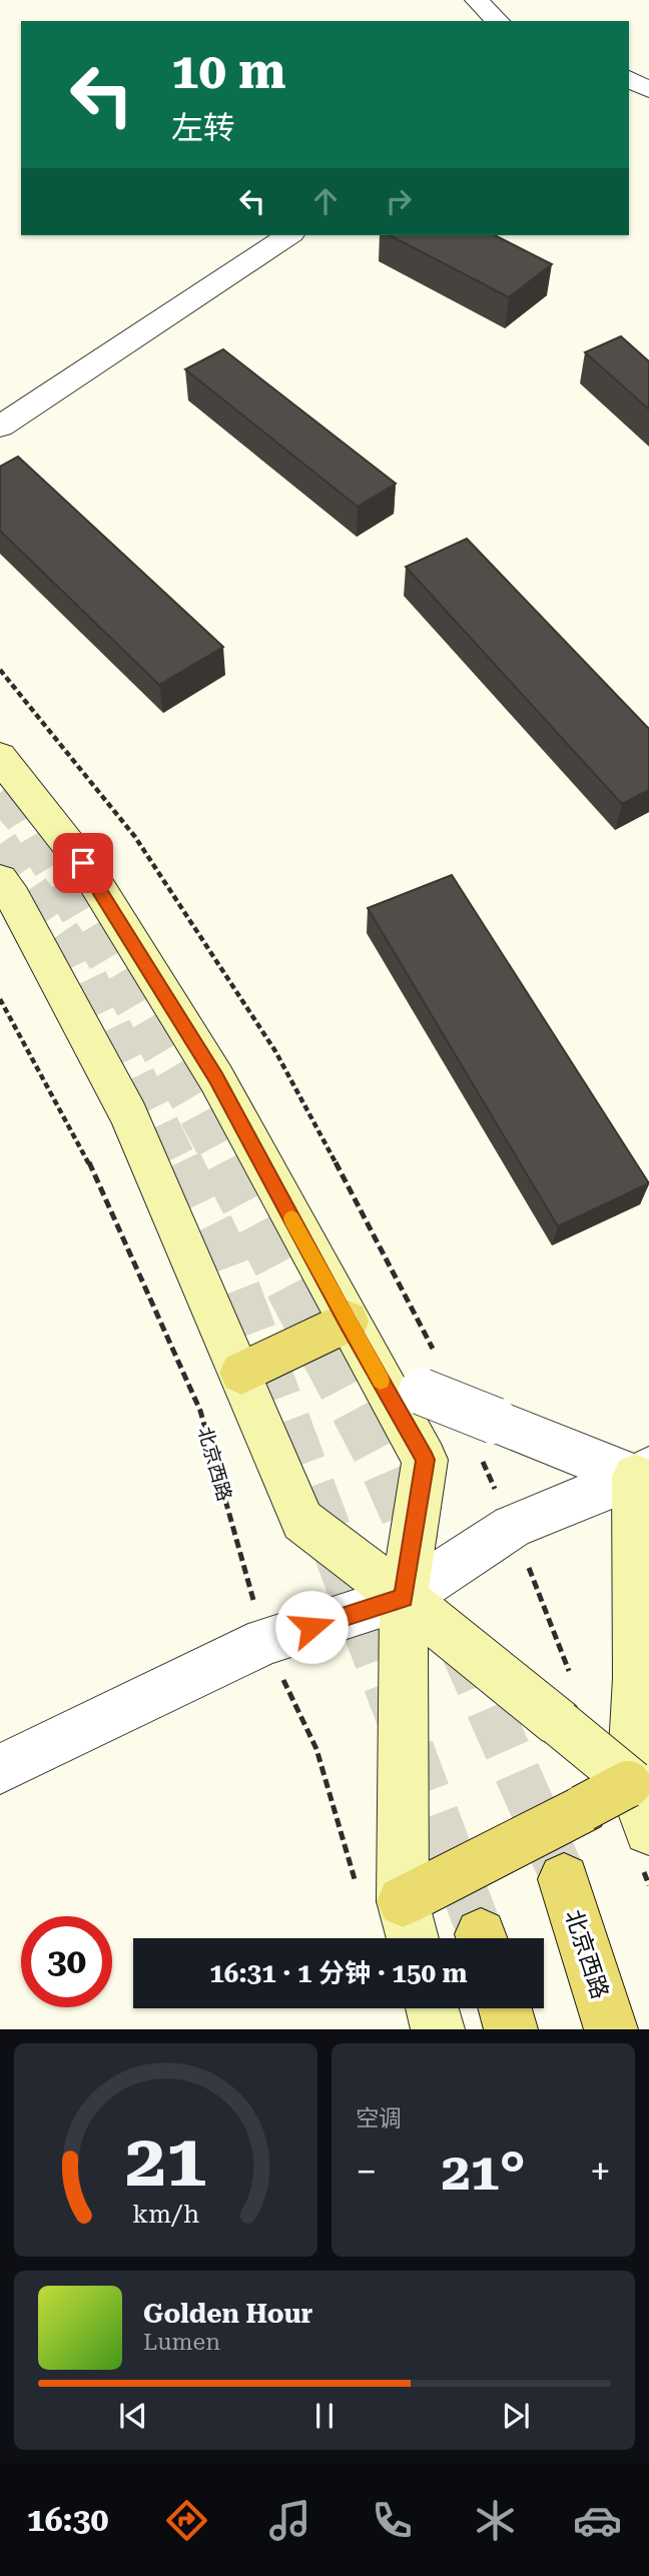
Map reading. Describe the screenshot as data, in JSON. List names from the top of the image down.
{
  "streets": {
    "main road": ["北京西路"]
  },
  "page": {
    "turn": ["10 m", "左转"],
    "limit": "30",
    "trip": "16:31 · 1 分钟 · 150 m",
    "tile": "空调",
    "heat": ["−", "21°", "+"],
    "song": ["Golden Hour", "Lumen"],
    "tabs": "16:30",
    "gauge": ["21", "km/h"]
  }
}
